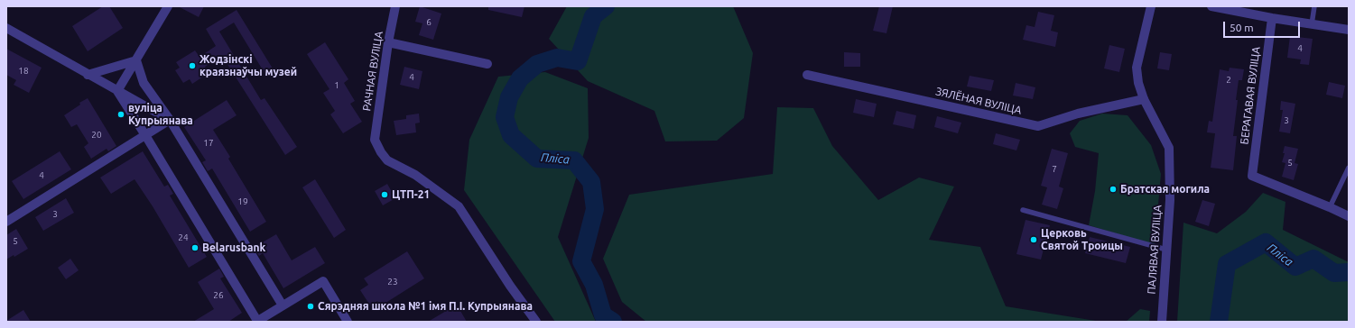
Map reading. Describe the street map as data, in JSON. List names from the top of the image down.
{
  "streets": {
    "street": [
      "РАЧНАЯ ВУЛІЦА",
      "БЕРАГАВАЯ ВУЛІЦА",
      "ЗЯЛЁНАЯ ВУЛІЦА",
      "ПАЛЯВАЯ ВУЛІЦА"
    ]
  },
  "crossings": [
    ["ЗЯЛЁНАЯ ВУЛІЦА", "ПАЛЯВАЯ ВУЛІЦА"]
  ],
  "water": ["Пліса"],
  "places": [
    "Жодзінскі краязнаўчы музей",
    "вуліца Купрыянава",
    "Братская могила",
    "ЦТП-21",
    "Церковь Святой Троицы",
    "Belarusbank",
    "Сярэдняя школа №1 імя П.І. Купрыянава"
  ],
  "house_numbers": [
    "6",
    "4",
    "18",
    "4",
    "2",
    "1",
    "3",
    "20",
    "17",
    "5",
    "7",
    "4",
    "19",
    "3",
    "24",
    "5",
    "23",
    "26"
  ],
  "scale_bar": "50 m"
}
